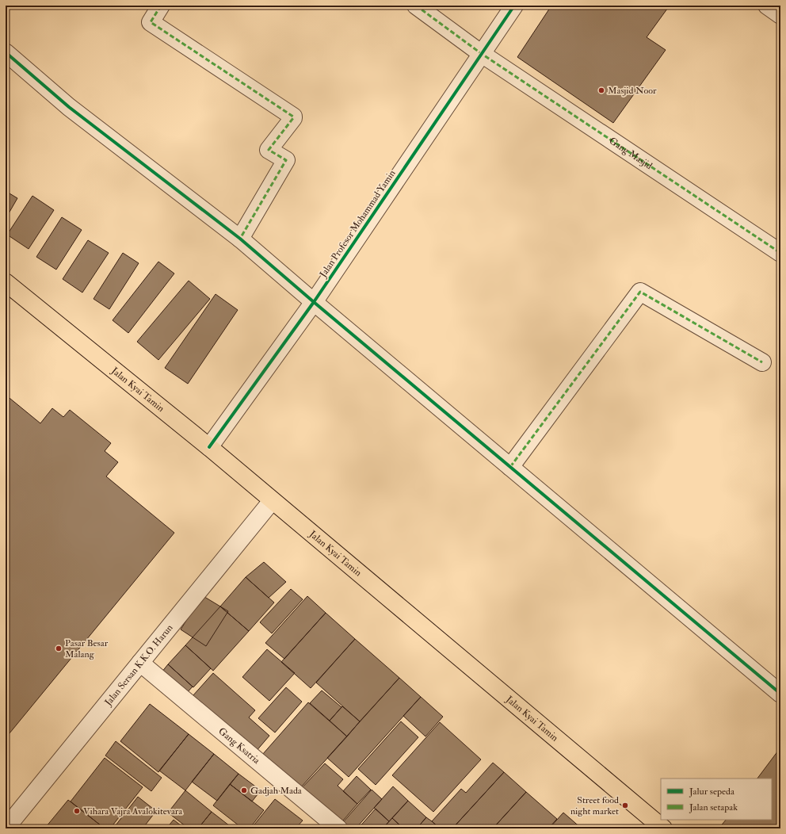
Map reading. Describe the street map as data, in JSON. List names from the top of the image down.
{
  "streets": {
    "main road": ["Jalan Kyai Tamin"],
    "street": [
      "Gang Masjid",
      "Jalan Profesor Mohammad Yamin",
      "Jalan Sersan K.K.O. Harun",
      "Gang Ksatria"
    ]
  },
  "crossings": [
    ["Gang Masjid", "Jalan Profesor Mohammad Yamin"],
    ["Jalan Profesor Mohammad Yamin", "Jalan Kyai Tamin"],
    ["Jalan Kyai Tamin", "Jalan Sersan K.K.O. Harun"],
    ["Jalan Sersan K.K.O. Harun", "Gang Ksatria"]
  ],
  "places": [
    "Masjid Noor",
    "Pasar Besar Malang",
    "Gadjah Mada",
    "Street food night market",
    "Vihara Vajra Avalokitevara"
  ],
  "legend": ["Jalur sepeda", "Jalan setapak"]
}
